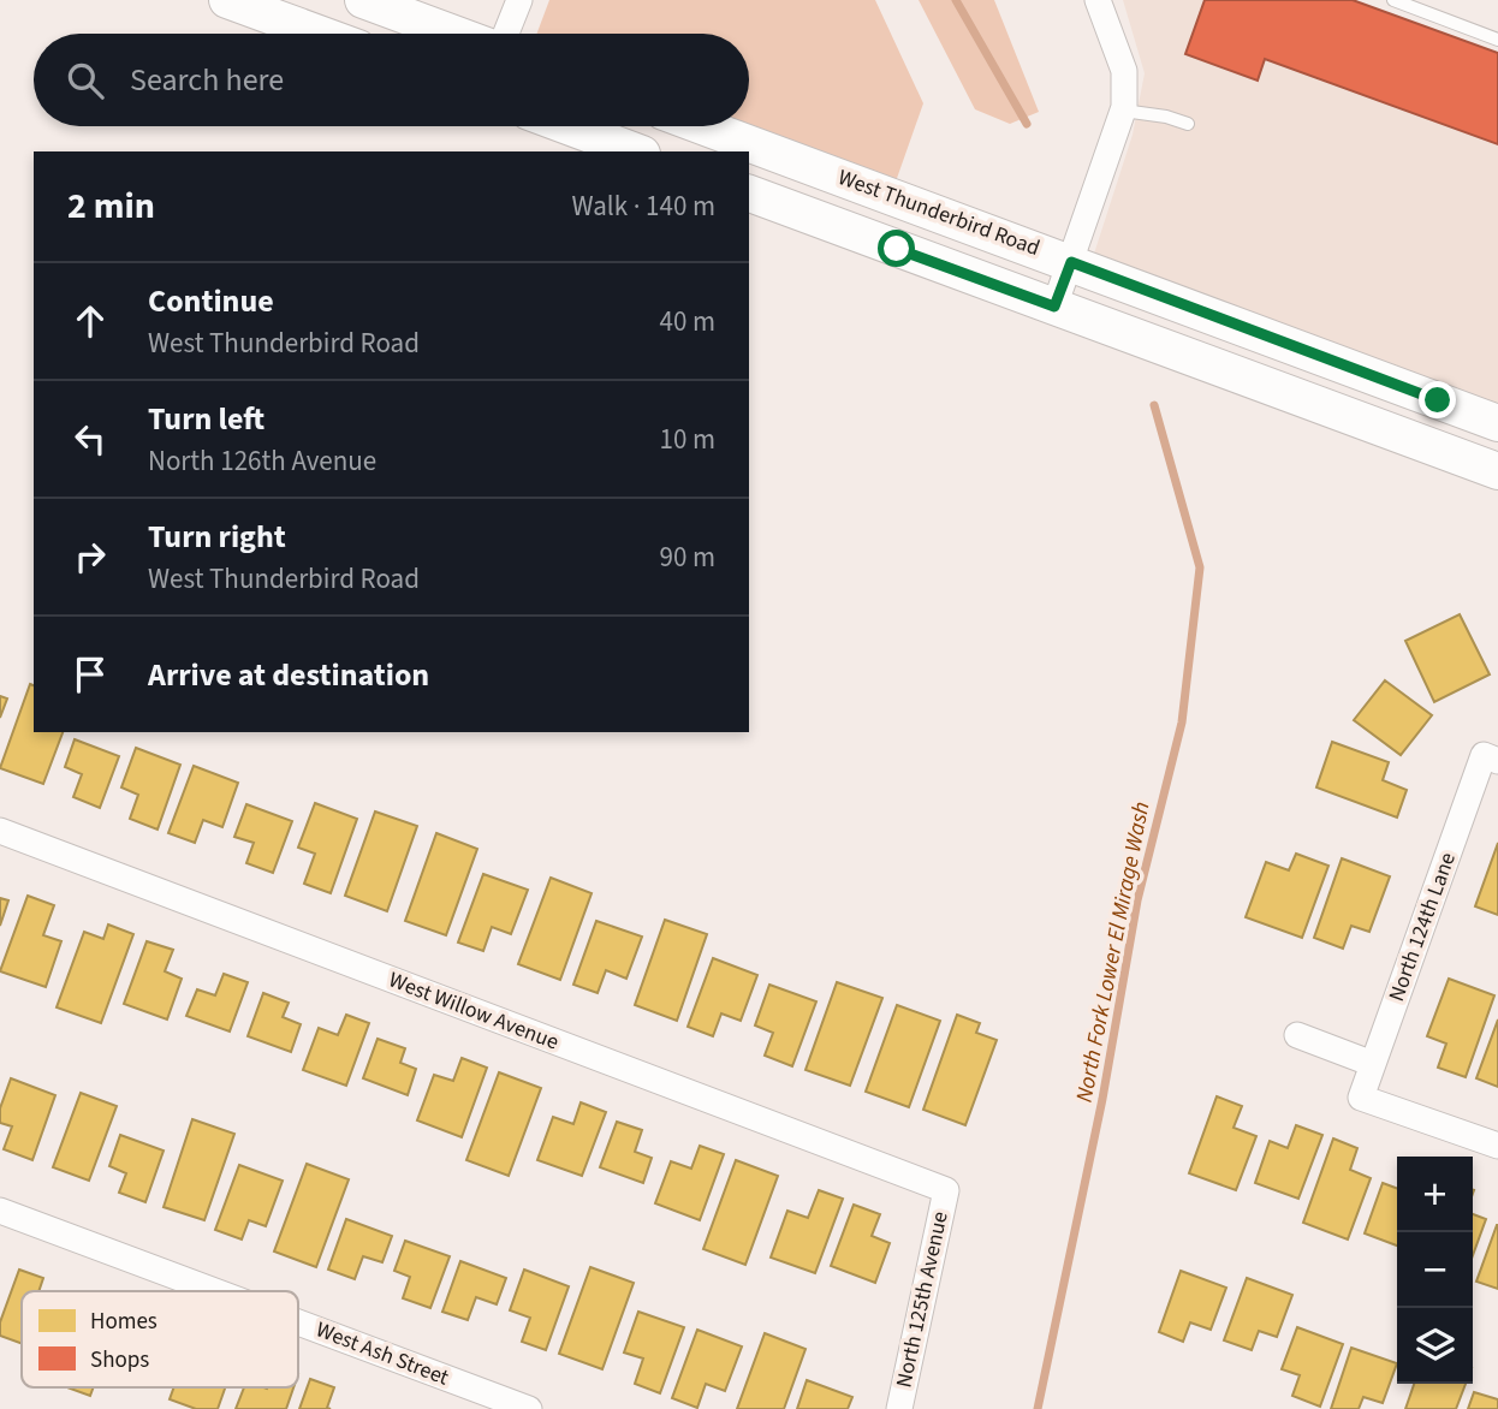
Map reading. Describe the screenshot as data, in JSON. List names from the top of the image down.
{
  "streets": {
    "main road": ["West Thunderbird Road"],
    "street": [
      "North 124th Lane",
      "West Willow Avenue",
      "North 125th Avenue",
      "West Ash Street"
    ]
  },
  "crossings": [
    ["West Willow Avenue", "North 125th Avenue"]
  ],
  "water": ["North Fork Lower El Mirage Wash"],
  "legend": ["Homes", "Shops"],
  "page": {
    "search": "Search here",
    "heading": ["2 min", "Walk · 140 m"],
    "list": [
      ["Continue", "West Thunderbird Road", "40 m"],
      ["Turn left", "North 126th Avenue", "10 m"],
      ["Turn right", "West Thunderbird Road", "90 m"],
      "Arrive at destination"
    ],
    "map_buttons": ["+", "−"]
  }
}
